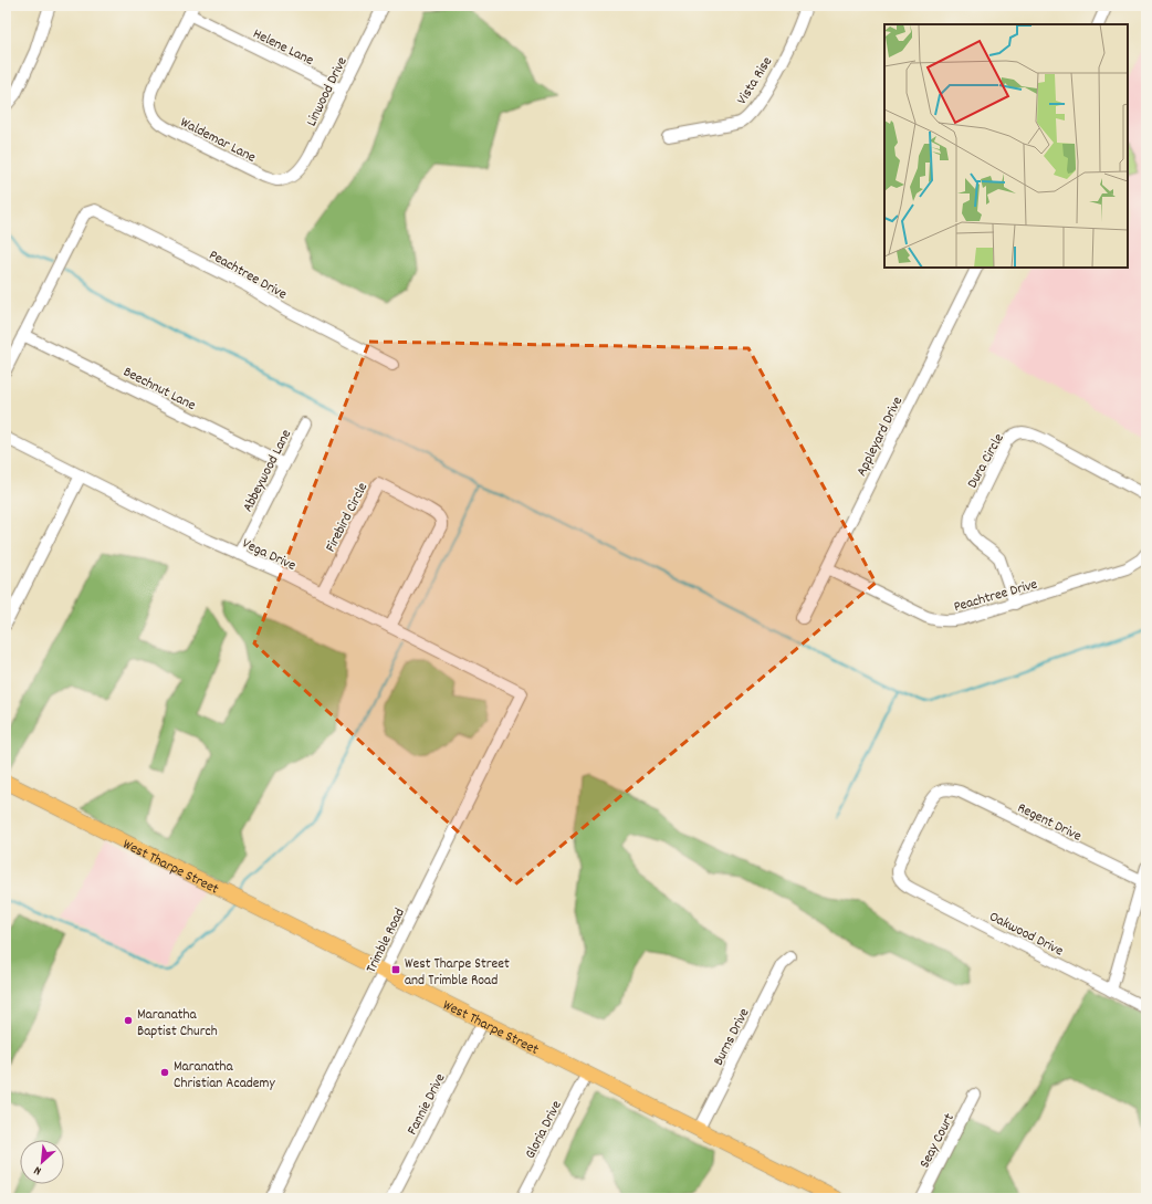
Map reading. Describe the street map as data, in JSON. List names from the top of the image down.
{
  "streets": {
    "main road": ["West Tharpe Street"],
    "street": [
      "Helene Lane",
      "Vista Rise",
      "Linwood Drive",
      "Waldemar Lane",
      "Peachtree Drive",
      "Beechnut Lane",
      "Appleyard Drive",
      "Dura Circle",
      "Abbeywood Lane",
      "Firebird Circle",
      "Vega Drive",
      "Regent Drive",
      "Oakwood Drive",
      "Trimble Road",
      "Burns Drive",
      "Fannie Drive",
      "Gloria Drive",
      "Seay Court"
    ]
  },
  "crossings": [
    ["Helene Lane", "Linwood Drive"],
    ["Helene Lane", "Waldemar Lane"],
    ["Linwood Drive", "Waldemar Lane"],
    ["Peachtree Drive", "Beechnut Lane"],
    ["Peachtree Drive", "Appleyard Drive"],
    ["Peachtree Drive", "Dura Circle"],
    ["Beechnut Lane", "Abbeywood Lane"],
    ["Abbeywood Lane", "Vega Drive"],
    ["Firebird Circle", "Vega Drive"],
    ["Vega Drive", "Trimble Road"],
    ["Regent Drive", "Oakwood Drive"],
    ["West Tharpe Street", "Trimble Road"],
    ["West Tharpe Street", "Burns Drive"],
    ["West Tharpe Street", "Fannie Drive"],
    ["West Tharpe Street", "Gloria Drive"]
  ],
  "places": {
    "transit": ["West Tharpe Street and Trimble Road"],
    "other": ["Maranatha Baptist Church", "Maranatha Christian Academy"]
  },
  "north": "bottom left"
}
